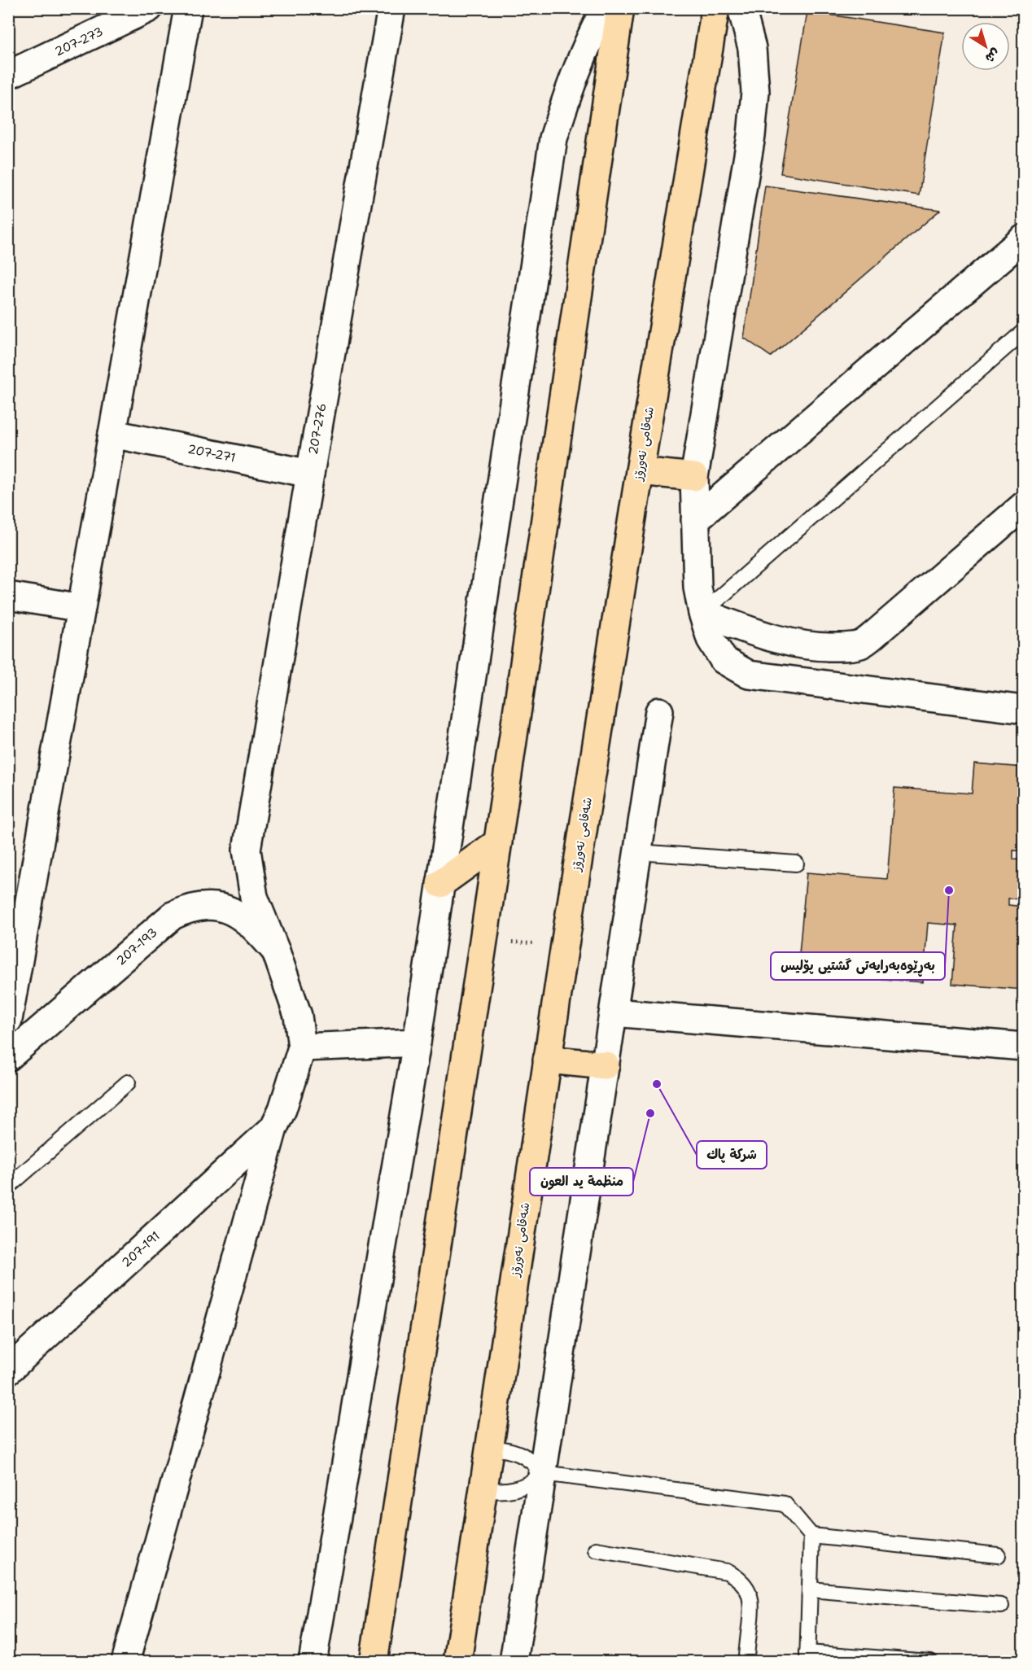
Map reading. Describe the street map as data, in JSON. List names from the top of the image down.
{
  "streets": {
    "main road": ["شەقامی نەورۆز"],
    "street": [
      "207-273",
      "207-276",
      "207-271",
      "207-193",
      "207-191"
    ]
  },
  "crossings": [
    ["207-276", "207-271"],
    ["207-276", "207-193"]
  ],
  "places": ["بەڕێوەبەرایەتی گشتیی پۆلیس", "شركة پاك", "منظمة يد العون"],
  "north": "bottom right"
}
